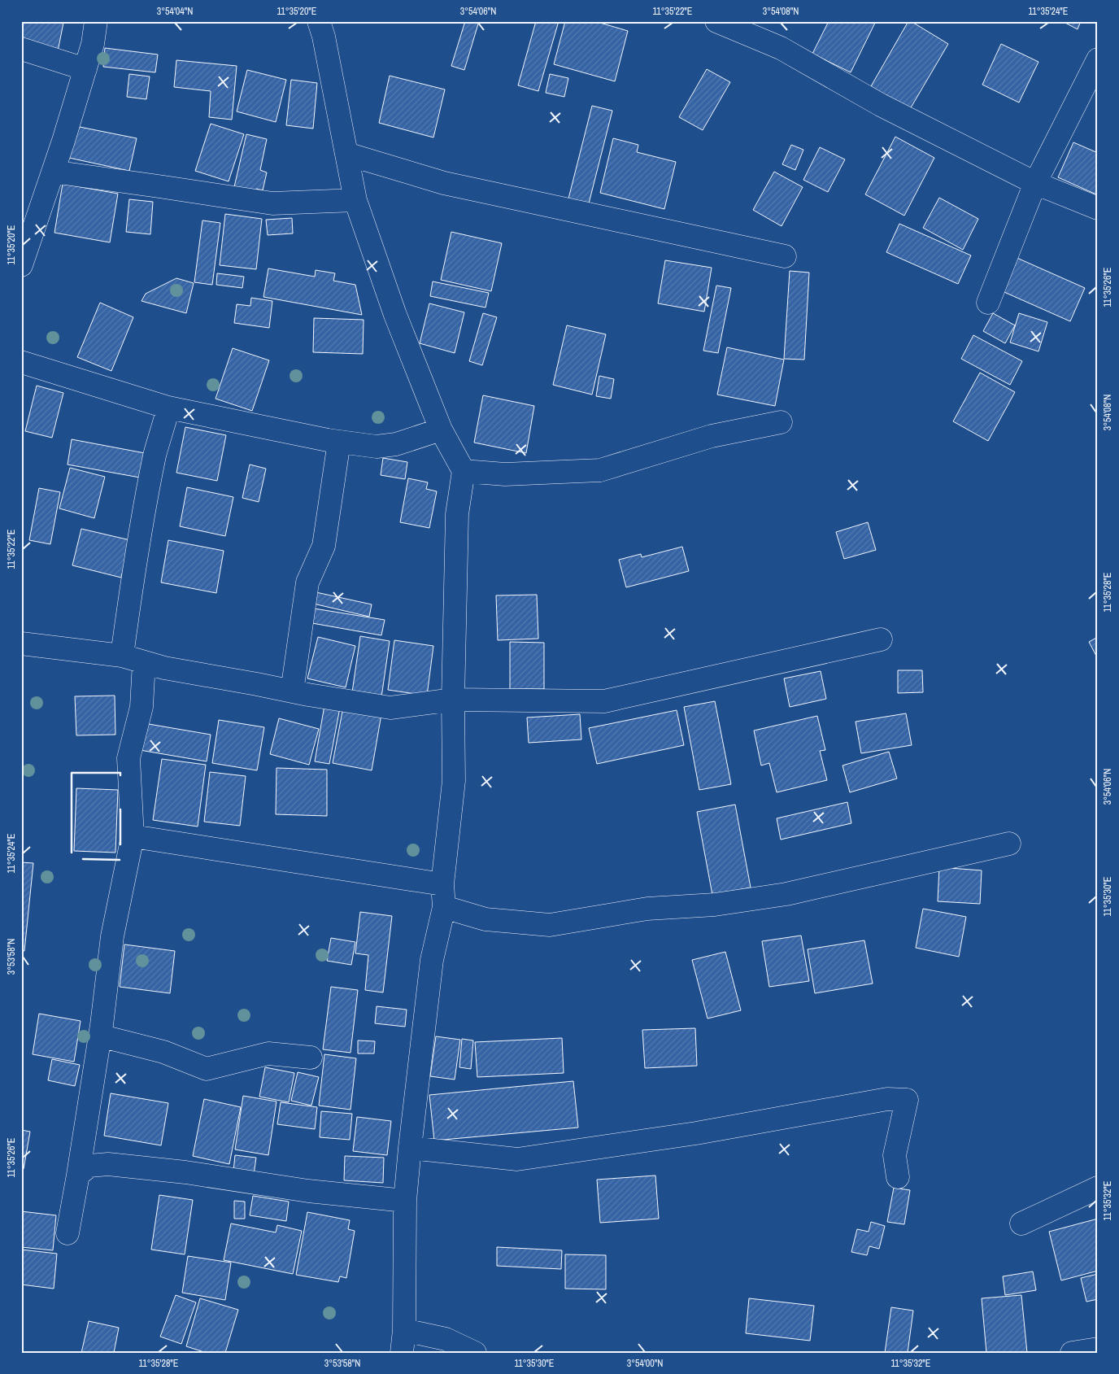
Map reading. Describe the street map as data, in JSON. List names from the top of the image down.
{
  "coordinates": [
    "3°54'04\"N",
    "11°35'20\"E",
    "3°54'06\"N",
    "11°35'22\"E",
    "3°54'08\"N",
    "11°35'24\"E",
    "11°35'26\"E",
    "11°35'28\"E",
    "11°35'30\"E",
    "3°53'58\"N",
    "11°35'32\"E",
    "3°54'00\"N"
  ]
}
